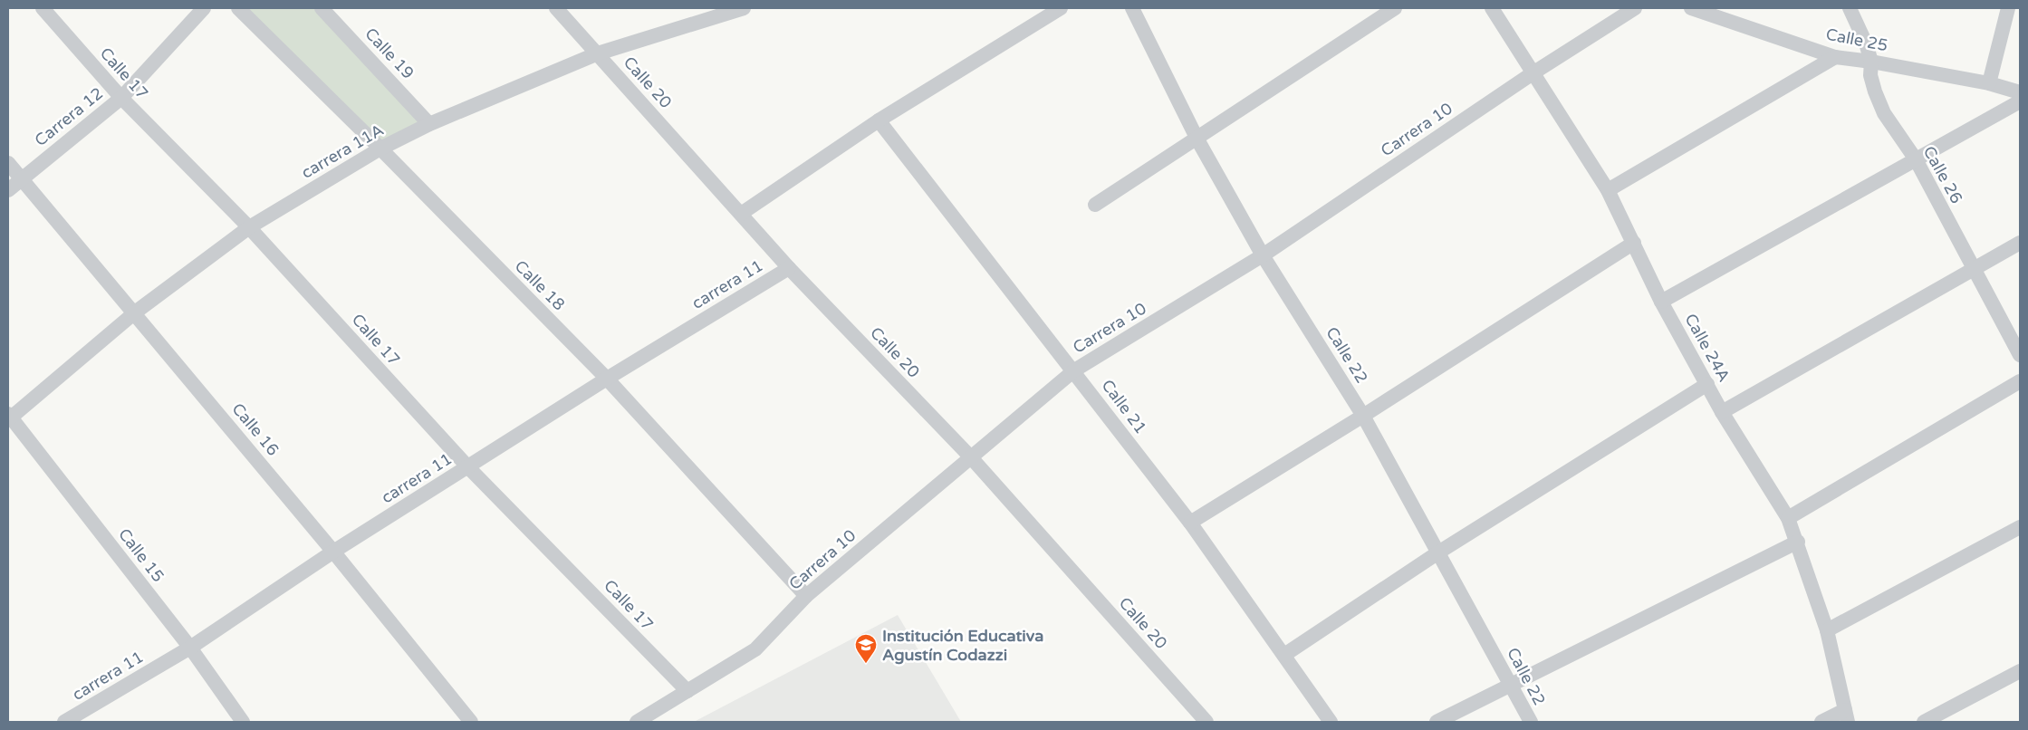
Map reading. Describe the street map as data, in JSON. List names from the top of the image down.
{
  "streets": {
    "street": [
      "Calle 25",
      "Calle 19",
      "Calle 17",
      "Calle 20",
      "Carrera 12",
      "Carrera 10",
      "carrera 11A",
      "Calle 26",
      "carrera 11",
      "Calle 18",
      "Calle 24A",
      "Calle 22",
      "Calle 21",
      "Calle 16",
      "Calle 15"
    ]
  },
  "crossings": [
    ["Calle 25", "Calle 26"],
    ["Calle 19", "carrera 11A"],
    ["Calle 17", "Carrera 12"],
    ["Calle 17", "Carrera 10"],
    ["Calle 17", "carrera 11A"],
    ["Calle 17", "carrera 11"],
    ["Calle 20", "Carrera 10"],
    ["Calle 20", "carrera 11A"],
    ["Calle 20", "carrera 11"],
    ["Carrera 12", "Calle 16"],
    ["Carrera 10", "Calle 18"],
    ["Carrera 10", "Calle 24A"],
    ["Carrera 10", "Calle 22"],
    ["Carrera 10", "Calle 21"],
    ["carrera 11A", "Calle 18"],
    ["carrera 11A", "Calle 16"],
    ["carrera 11A", "Calle 15"],
    ["carrera 11", "Calle 18"],
    ["carrera 11", "Calle 16"],
    ["carrera 11", "Calle 15"]
  ],
  "places": {
    "school or university": ["Institución Educativa Agustín Codazzi"]
  }
}
